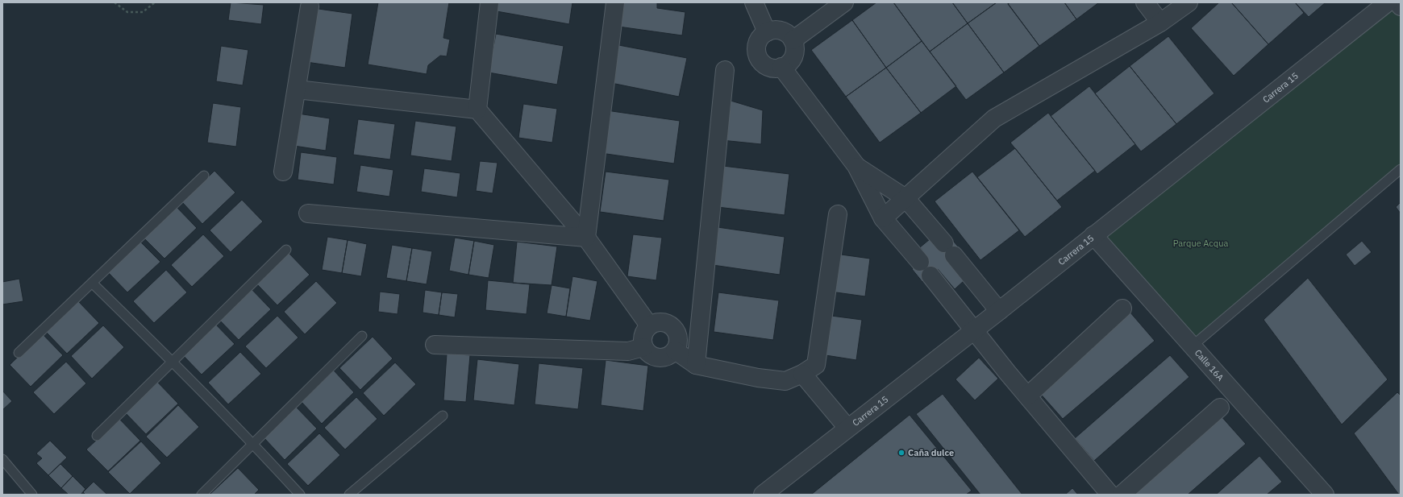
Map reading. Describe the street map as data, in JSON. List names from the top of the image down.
{
  "streets": {
    "street": ["Carrera 15", "Calle 16A"]
  },
  "crossings": [
    ["Carrera 15", "Calle 16A"]
  ],
  "parks": ["Parque Acqua"],
  "places": ["Caña dulce"]
}
